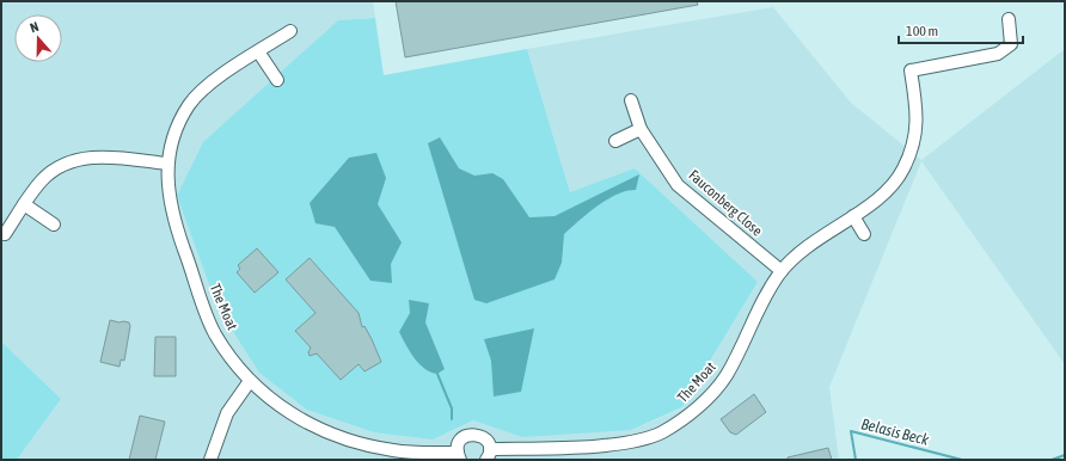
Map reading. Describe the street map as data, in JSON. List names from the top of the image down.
{
  "streets": {
    "street": ["Fauconberg Close", "The Moat"]
  },
  "crossings": [
    ["Fauconberg Close", "The Moat"]
  ],
  "water": ["Belasis Beck"],
  "scale_bar": "100 m",
  "north": "top"
}
